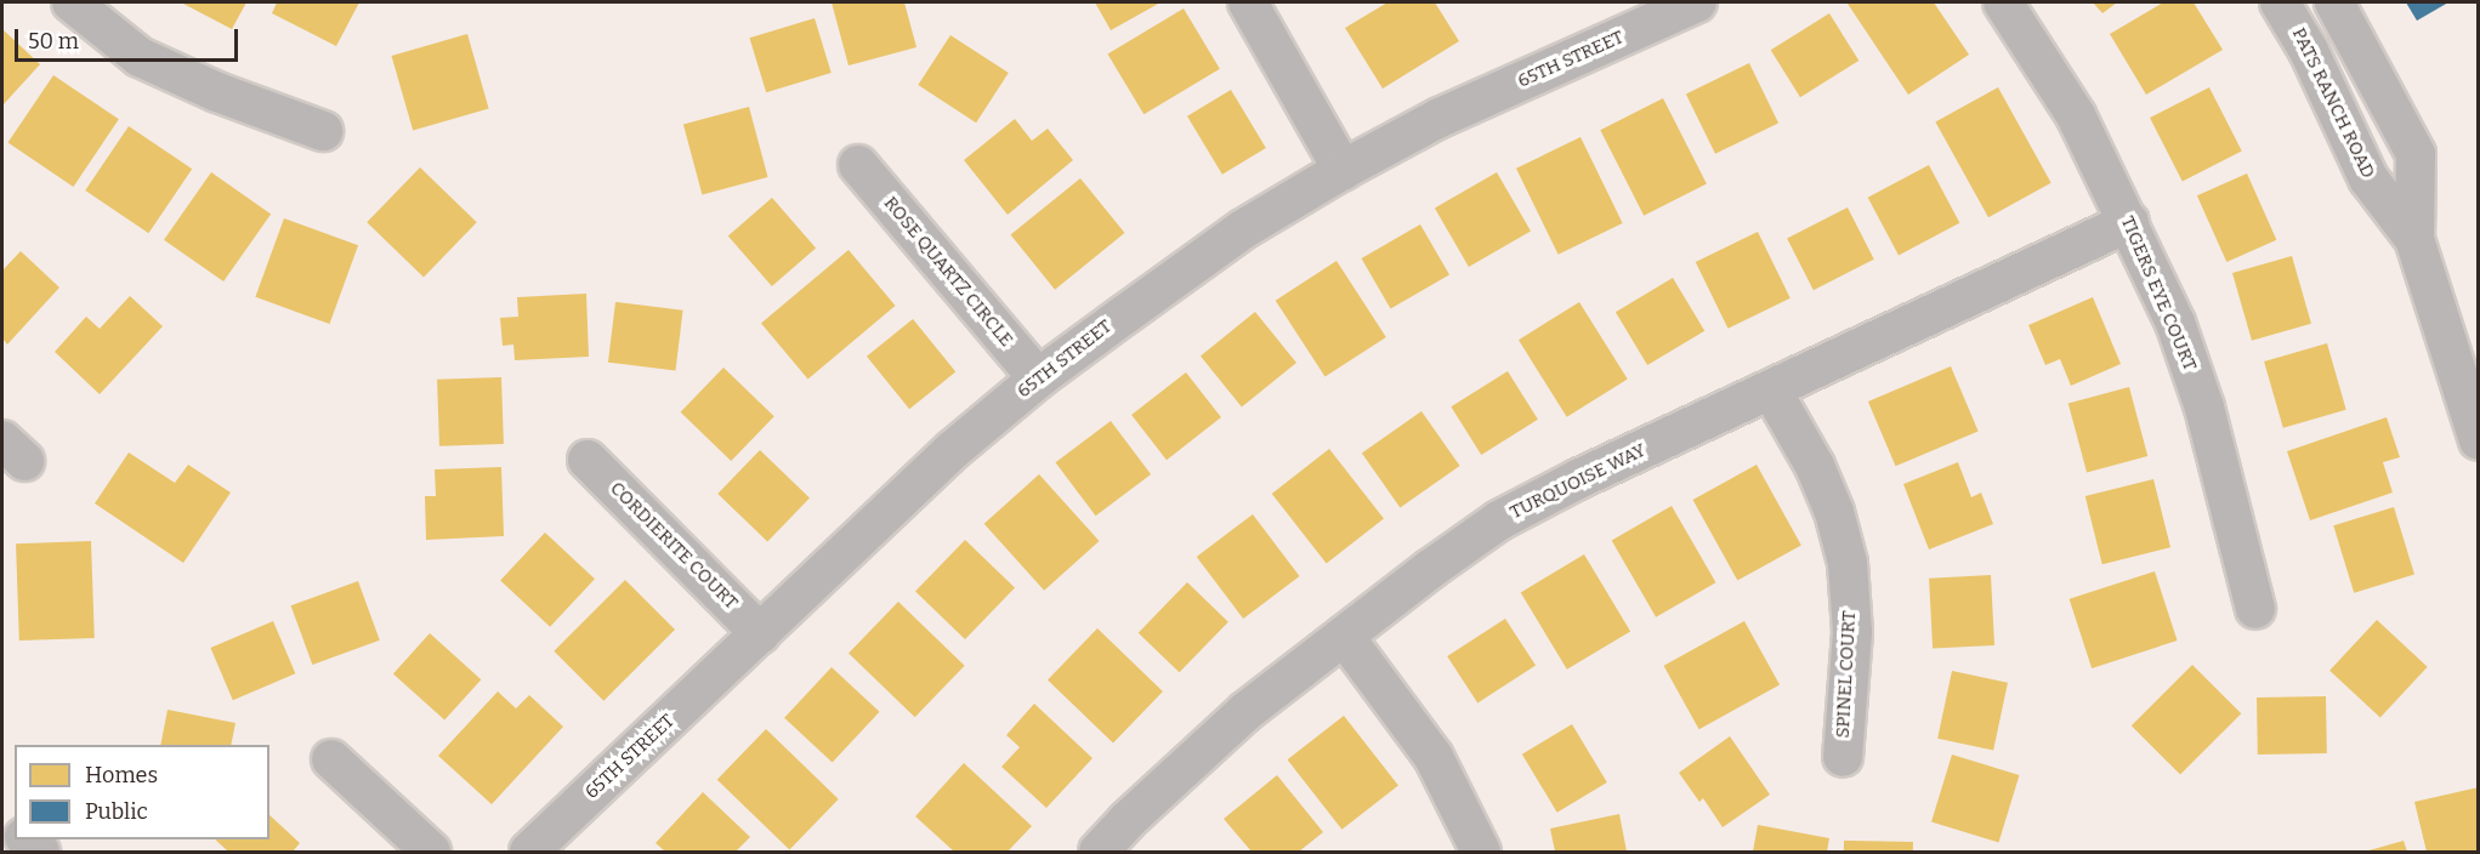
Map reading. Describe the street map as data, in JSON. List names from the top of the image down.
{
  "streets": {
    "street": [
      "65TH STREET",
      "PATS RANCH ROAD",
      "ROSE QUARTZ CIRCLE",
      "TIGERS EYE COURT",
      "TURQUOISE WAY",
      "CORDIERITE COURT",
      "SPINEL COURT"
    ]
  },
  "crossings": [
    ["65TH STREET", "ROSE QUARTZ CIRCLE"],
    ["65TH STREET", "CORDIERITE COURT"],
    ["TIGERS EYE COURT", "TURQUOISE WAY"],
    ["TURQUOISE WAY", "SPINEL COURT"]
  ],
  "legend": ["Homes", "Public"],
  "scale_bar": "50 m"
}
